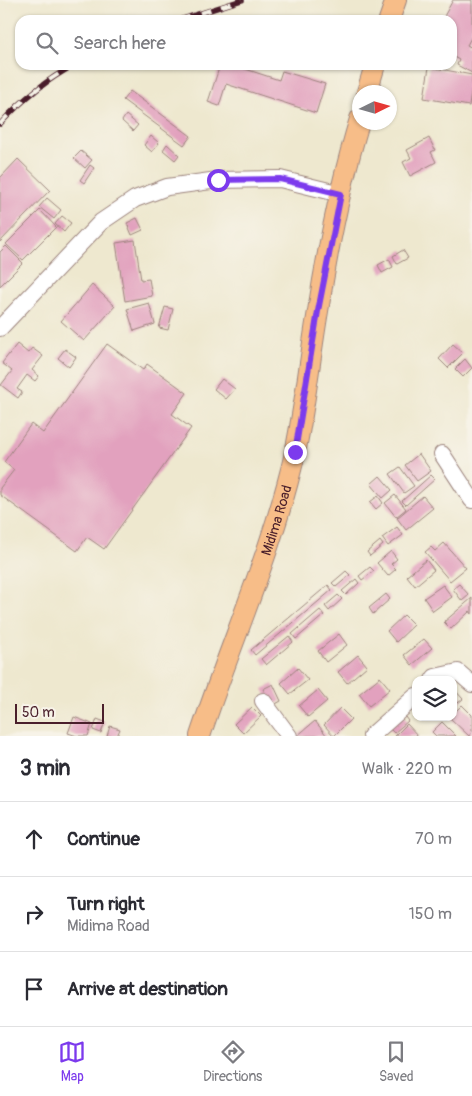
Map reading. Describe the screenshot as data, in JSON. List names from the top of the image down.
{
  "streets": {
    "main road": ["Midima Road"]
  },
  "scale_bar": "50 m",
  "north": "right",
  "page": {
    "search": "Search here",
    "scale": "50 m",
    "heading": ["3 min", "Walk · 220 m"],
    "list": [
      ["Continue", "70 m"],
      ["Turn right", "Midima Road", "150 m"],
      "Arrive at destination"
    ],
    "nav": ["Map", "Directions", "Saved"]
  }
}
